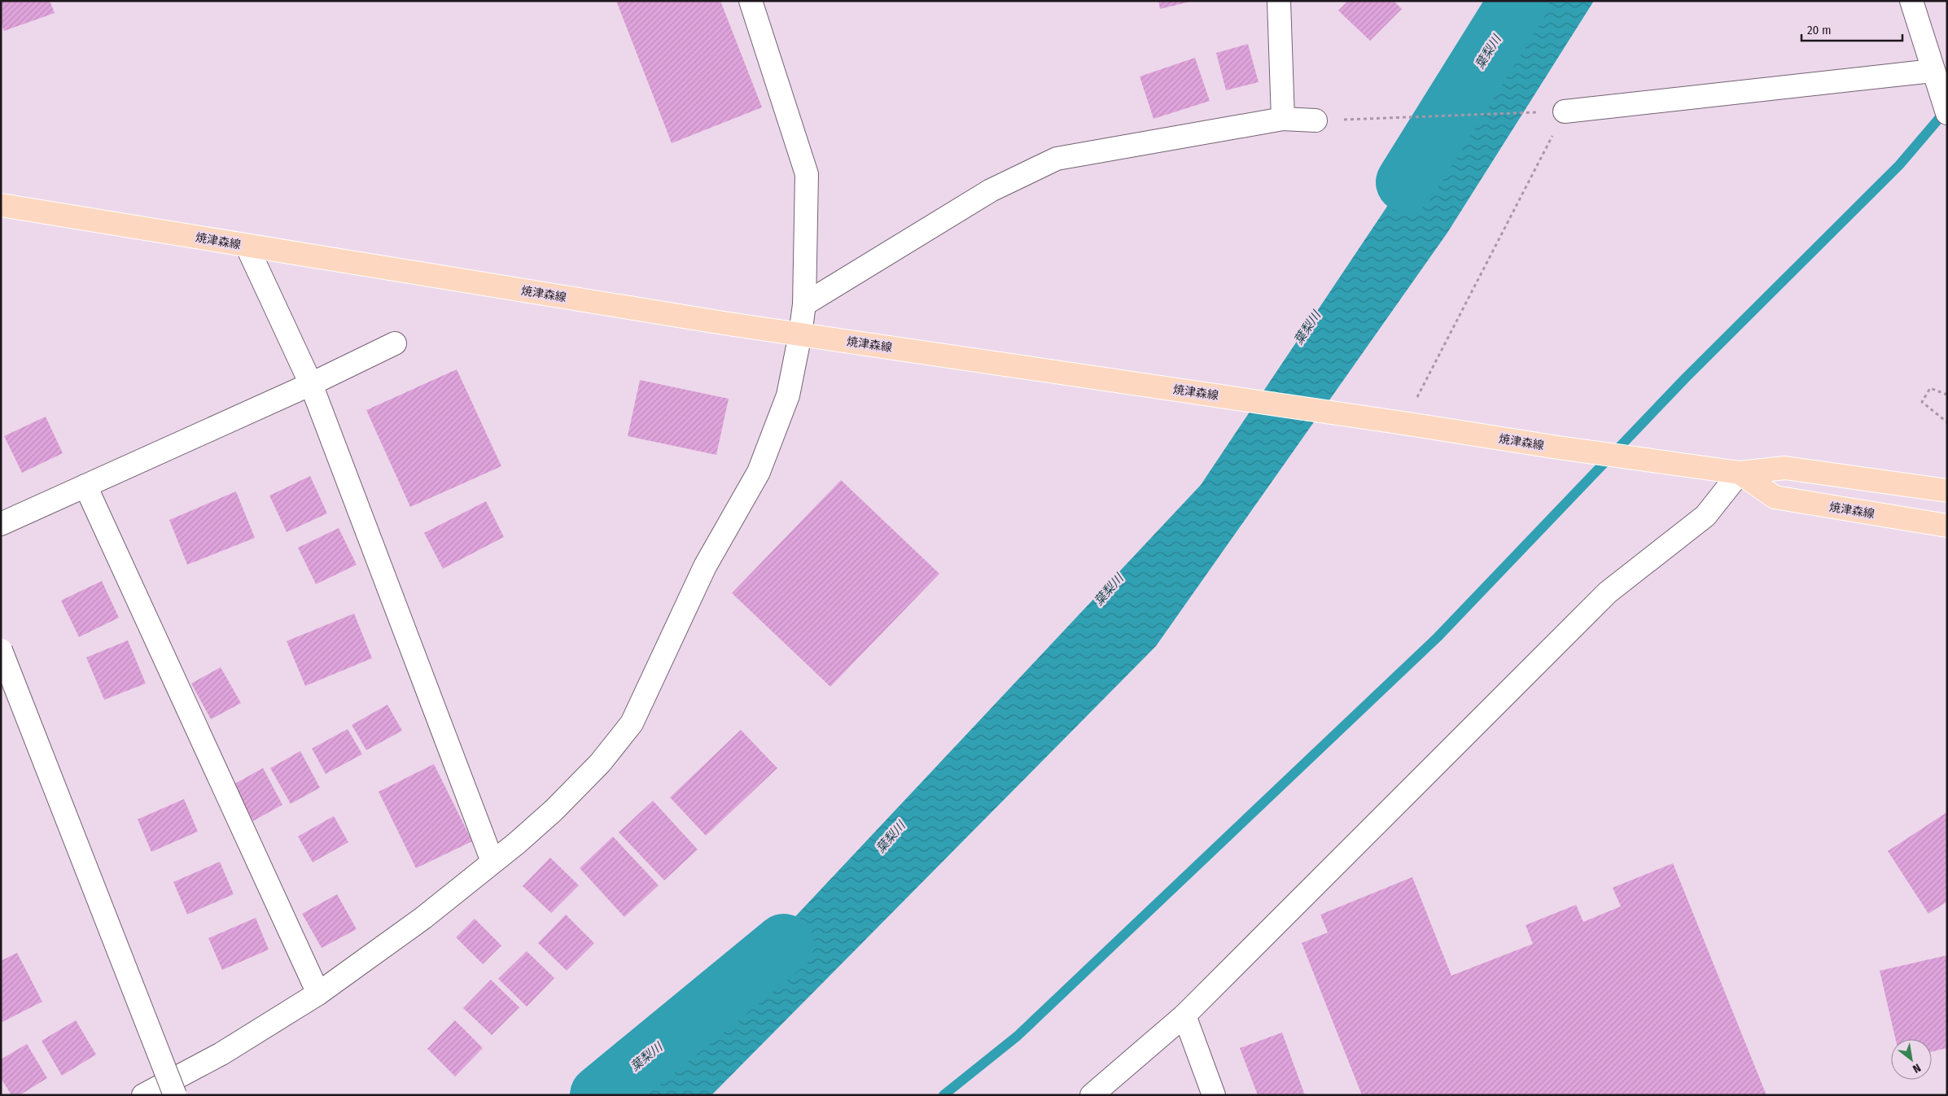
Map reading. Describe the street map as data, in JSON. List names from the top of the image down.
{
  "streets": {
    "main road": ["焼津森線"]
  },
  "water": ["葉梨川"],
  "scale_bar": "20 m",
  "north": "bottom right"
}
